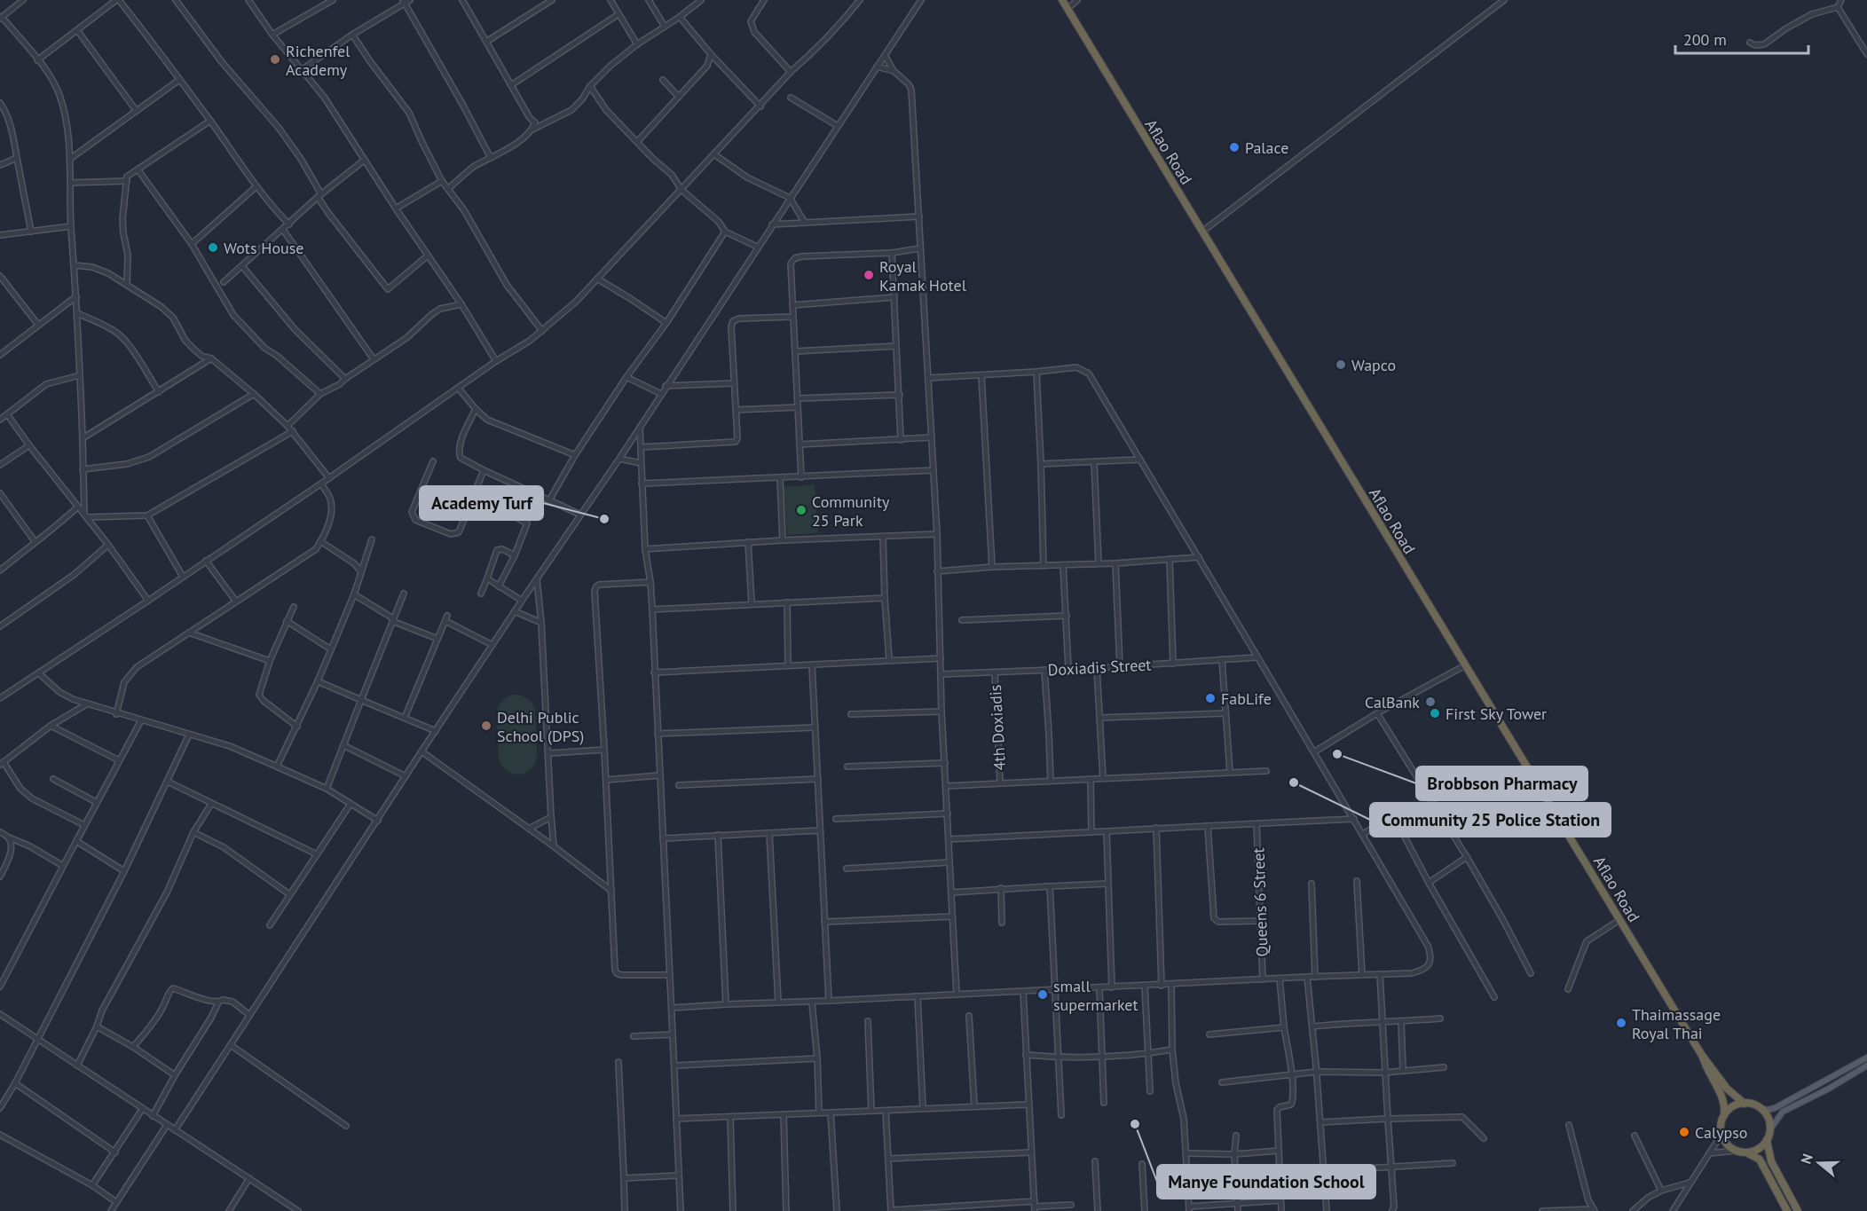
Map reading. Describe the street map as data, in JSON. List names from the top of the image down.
{
  "streets": {
    "highway": ["Aflao Road"],
    "street": ["Doxiadis Street", "4th Doxiadis", "Queens 6 Street"]
  },
  "crossings": [
    ["Doxiadis Street", "4th Doxiadis"]
  ],
  "places": [
    "Richenfel Academy",
    "Palace",
    "Wots House",
    "Royal Kamak Hotel",
    "Wapco",
    "Community 25 Park",
    "Academy Turf",
    "FabLife",
    "CalBank",
    "First Sky Tower",
    "Delhi Public School (DPS)",
    "Brobbson Pharmacy",
    "Community 25 Police Station",
    "small supermarket",
    "Thaimassage Royal Thai",
    "Manye Foundation School",
    "Calypso"
  ],
  "scale_bar": "200 m",
  "north": "left"
}
